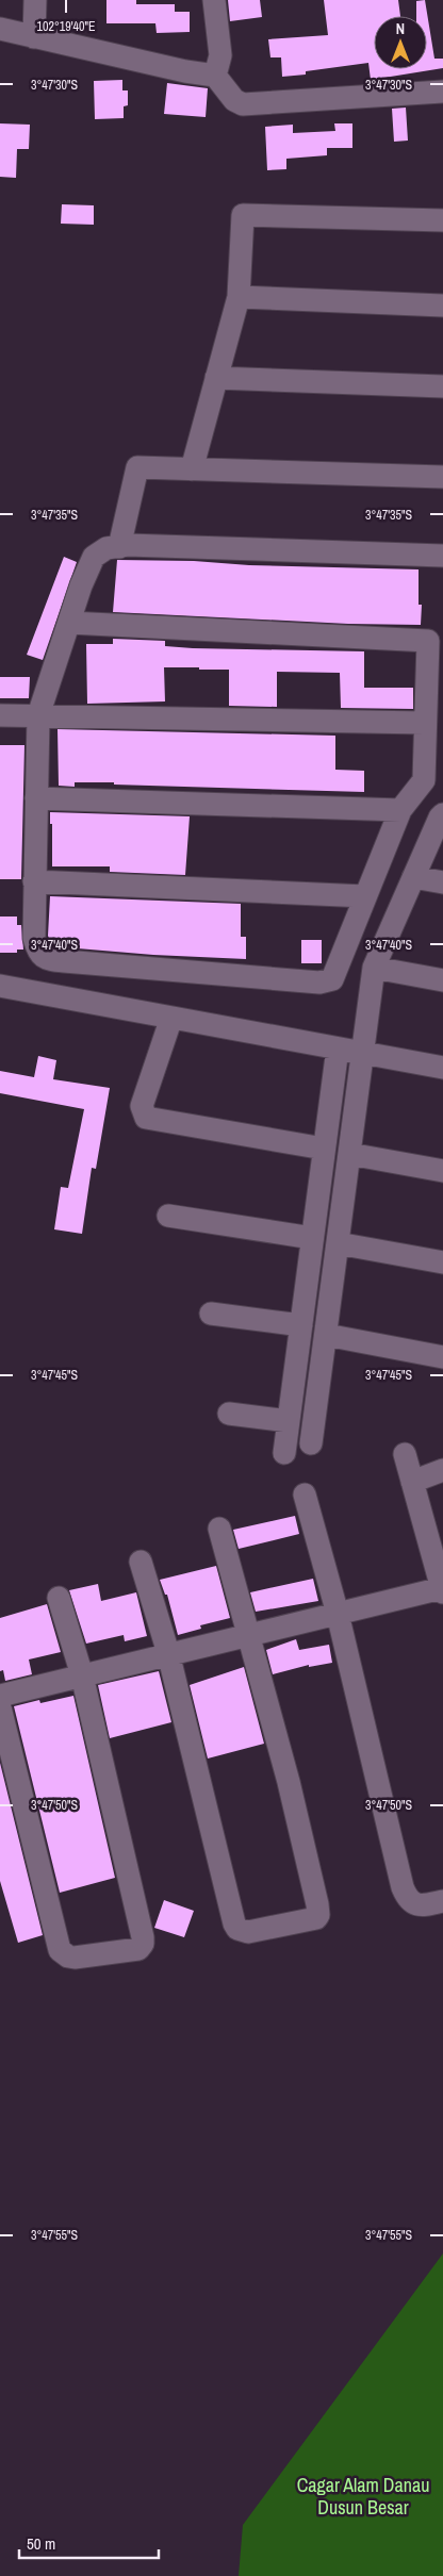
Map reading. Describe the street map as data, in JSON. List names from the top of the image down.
{
  "parks": ["Cagar Alam Danau Dusun Besar"],
  "scale_bar": "50 m",
  "north": "top",
  "coordinates": [
    "102°19'40\"E",
    "3°47'30\"S",
    "3°47'35\"S",
    "3°47'40\"S",
    "3°47'45\"S",
    "3°47'50\"S",
    "3°47'55\"S"
  ]
}
